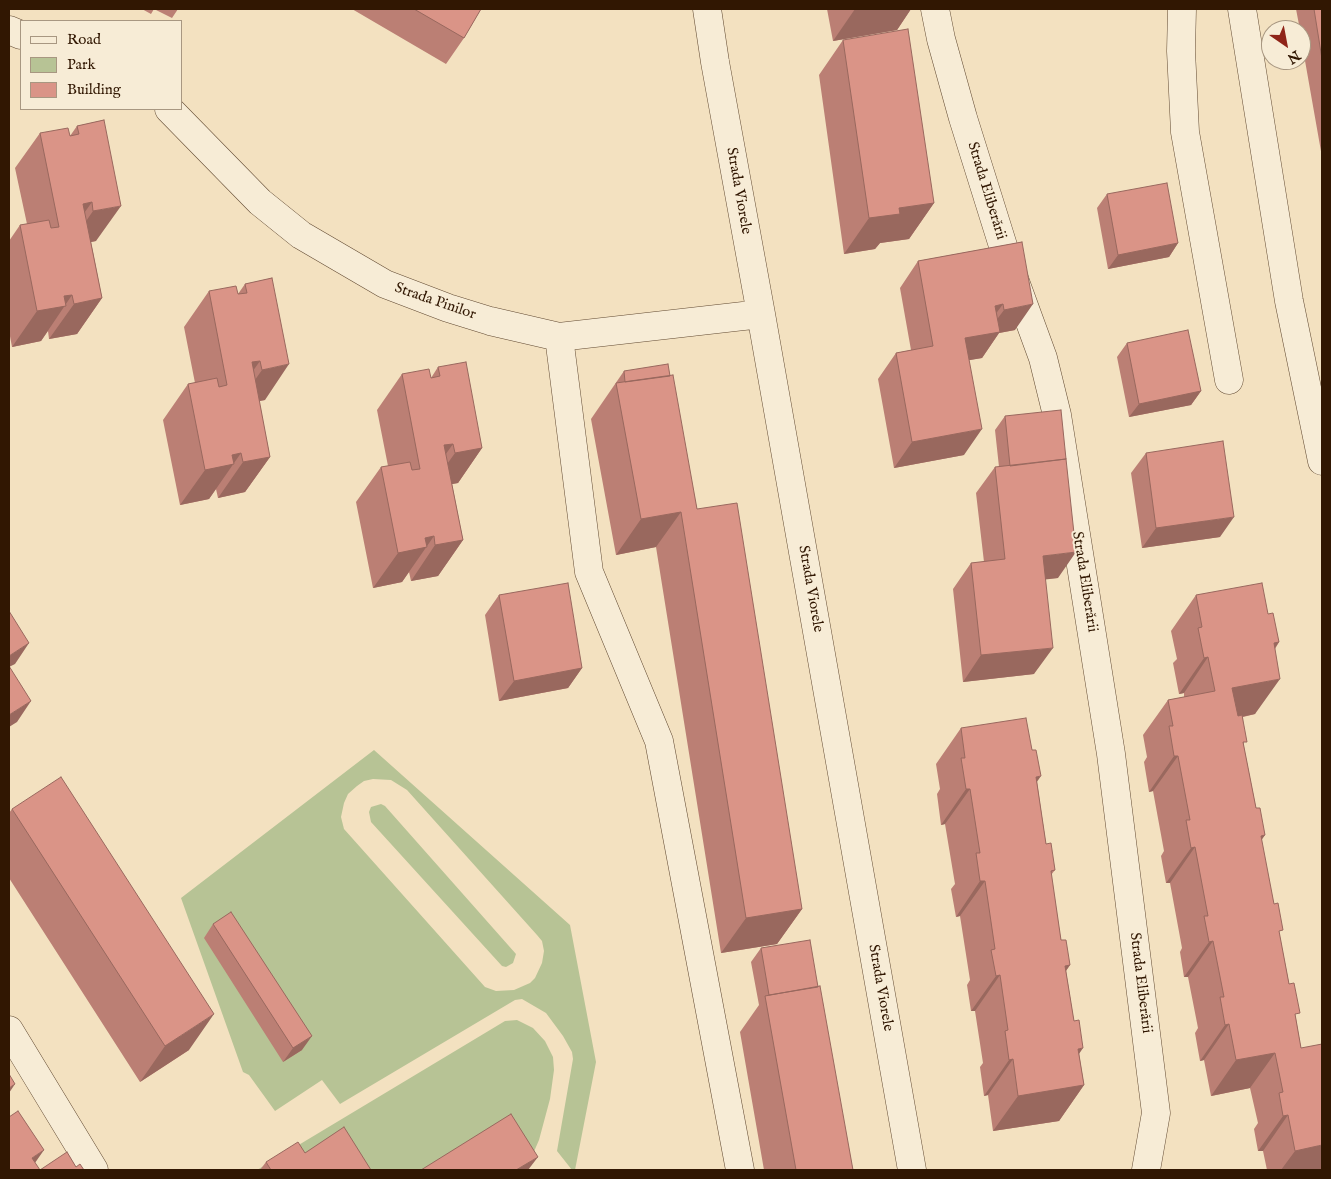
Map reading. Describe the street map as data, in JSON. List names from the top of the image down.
{
  "streets": {
    "street": ["Strada Viorele", "Strada Eliberării", "Strada Pinilor"]
  },
  "crossings": [
    ["Strada Viorele", "Strada Pinilor"]
  ],
  "legend": ["Road", "Park", "Building"],
  "north": "bottom right"
}
